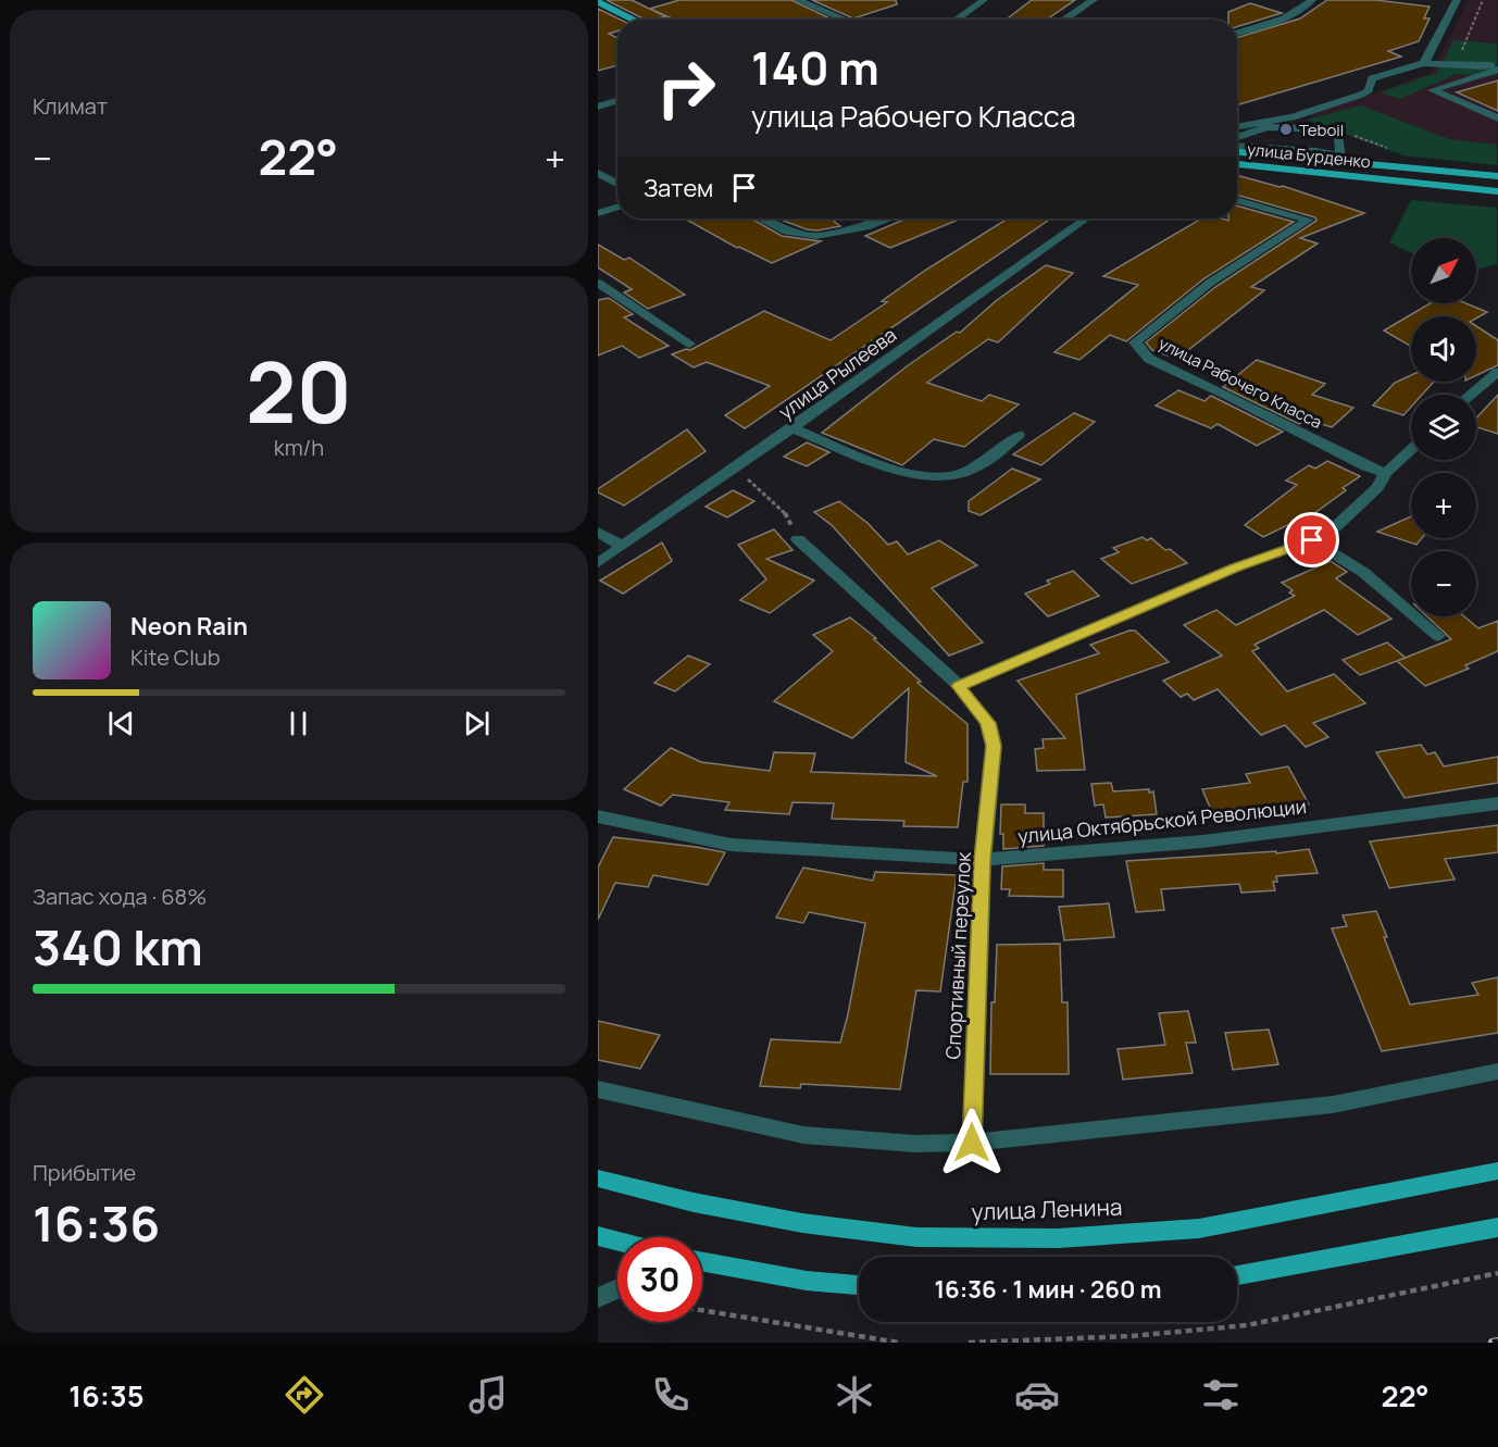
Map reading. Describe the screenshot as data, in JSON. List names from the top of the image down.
{
  "streets": {
    "main road": ["улица Бурденко", "улица Ленина"],
    "street": [
      "улица Рылеева",
      "улица Рабочего Класса",
      "улица Октябрьской Революции",
      "Спортивный переулок"
    ]
  },
  "crossings": [
    ["улица Октябрьской Революции", "Спортивный переулок"]
  ],
  "places": ["Teboil"],
  "north": "top right",
  "page": {
    "tile": [
      "Климат",
      ["20", "km/h"],
      ["Запас хода · 68%", "340 km"],
      ["Прибытие", "16:36"]
    ],
    "turn": ["140 m", "улица Рабочего Класса"],
    "heat": ["−", "22°", "+"],
    "then": "Затем",
    "map_buttons": ["+", "−"],
    "song": ["Neon Rain", "Kite Club"],
    "limit": "30",
    "trip": "16:36 · 1 мин · 260 m",
    "tabs": ["16:35", "22°"]
  }
}
